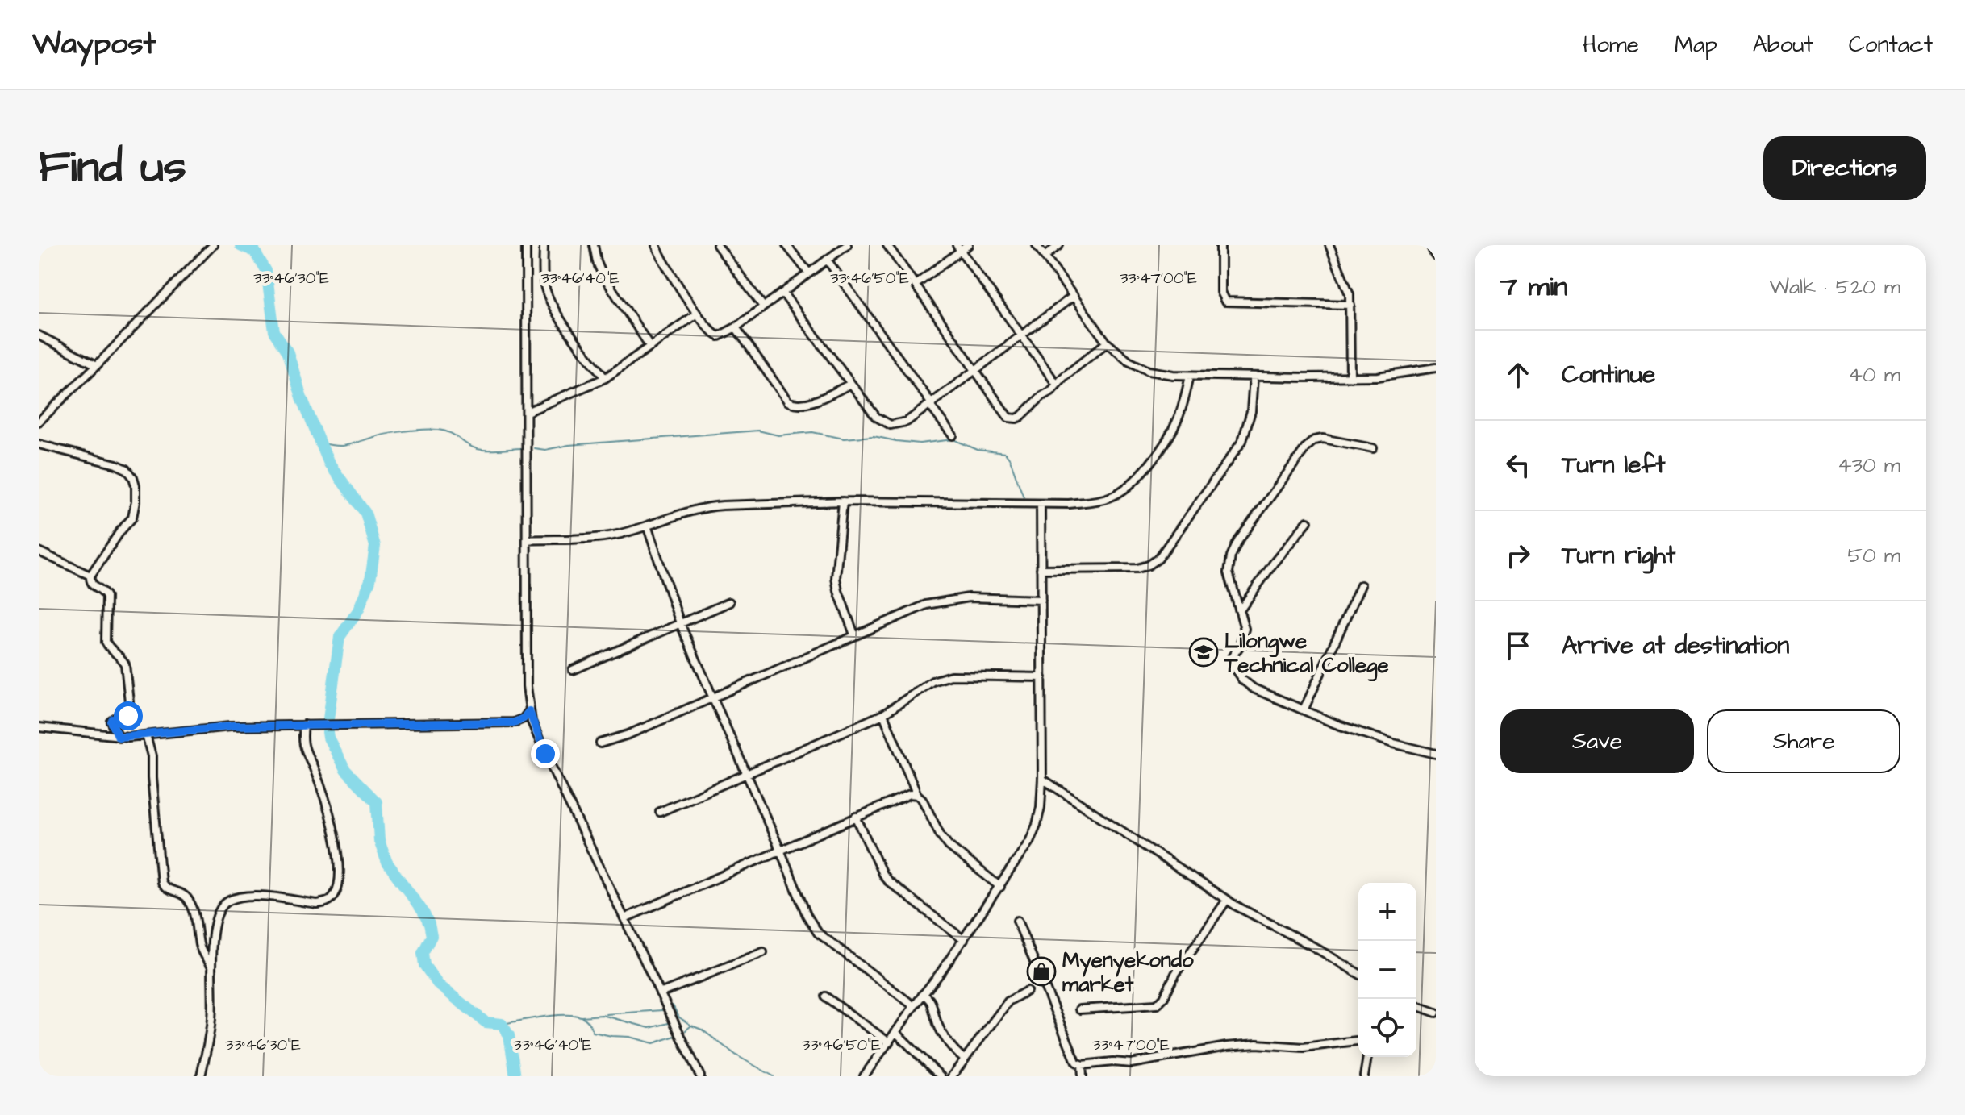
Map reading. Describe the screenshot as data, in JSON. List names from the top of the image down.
{
  "places": {
    "school or university": ["Lilongwe Technical College"],
    "shop": ["Myenyekondo market"]
  },
  "page": {
    "header": "Waypost",
    "nav": [
      "Home",
      "Map",
      "About",
      "Contact"
    ],
    "title": "Find us",
    "buttons": [
      "Directions",
      ["Save", "Share"]
    ],
    "heading": ["7 min", "Walk · 520 m"],
    "list": [
      ["Continue", "40 m"],
      ["Turn left", "430 m"],
      ["Turn right", "50 m"],
      "Arrive at destination"
    ],
    "map_buttons": ["+", "−"]
  },
  "coordinates": [
    "33°46'30\"E",
    "33°46'40\"E",
    "33°46'50\"E",
    "33°47'00\"E"
  ]
}
